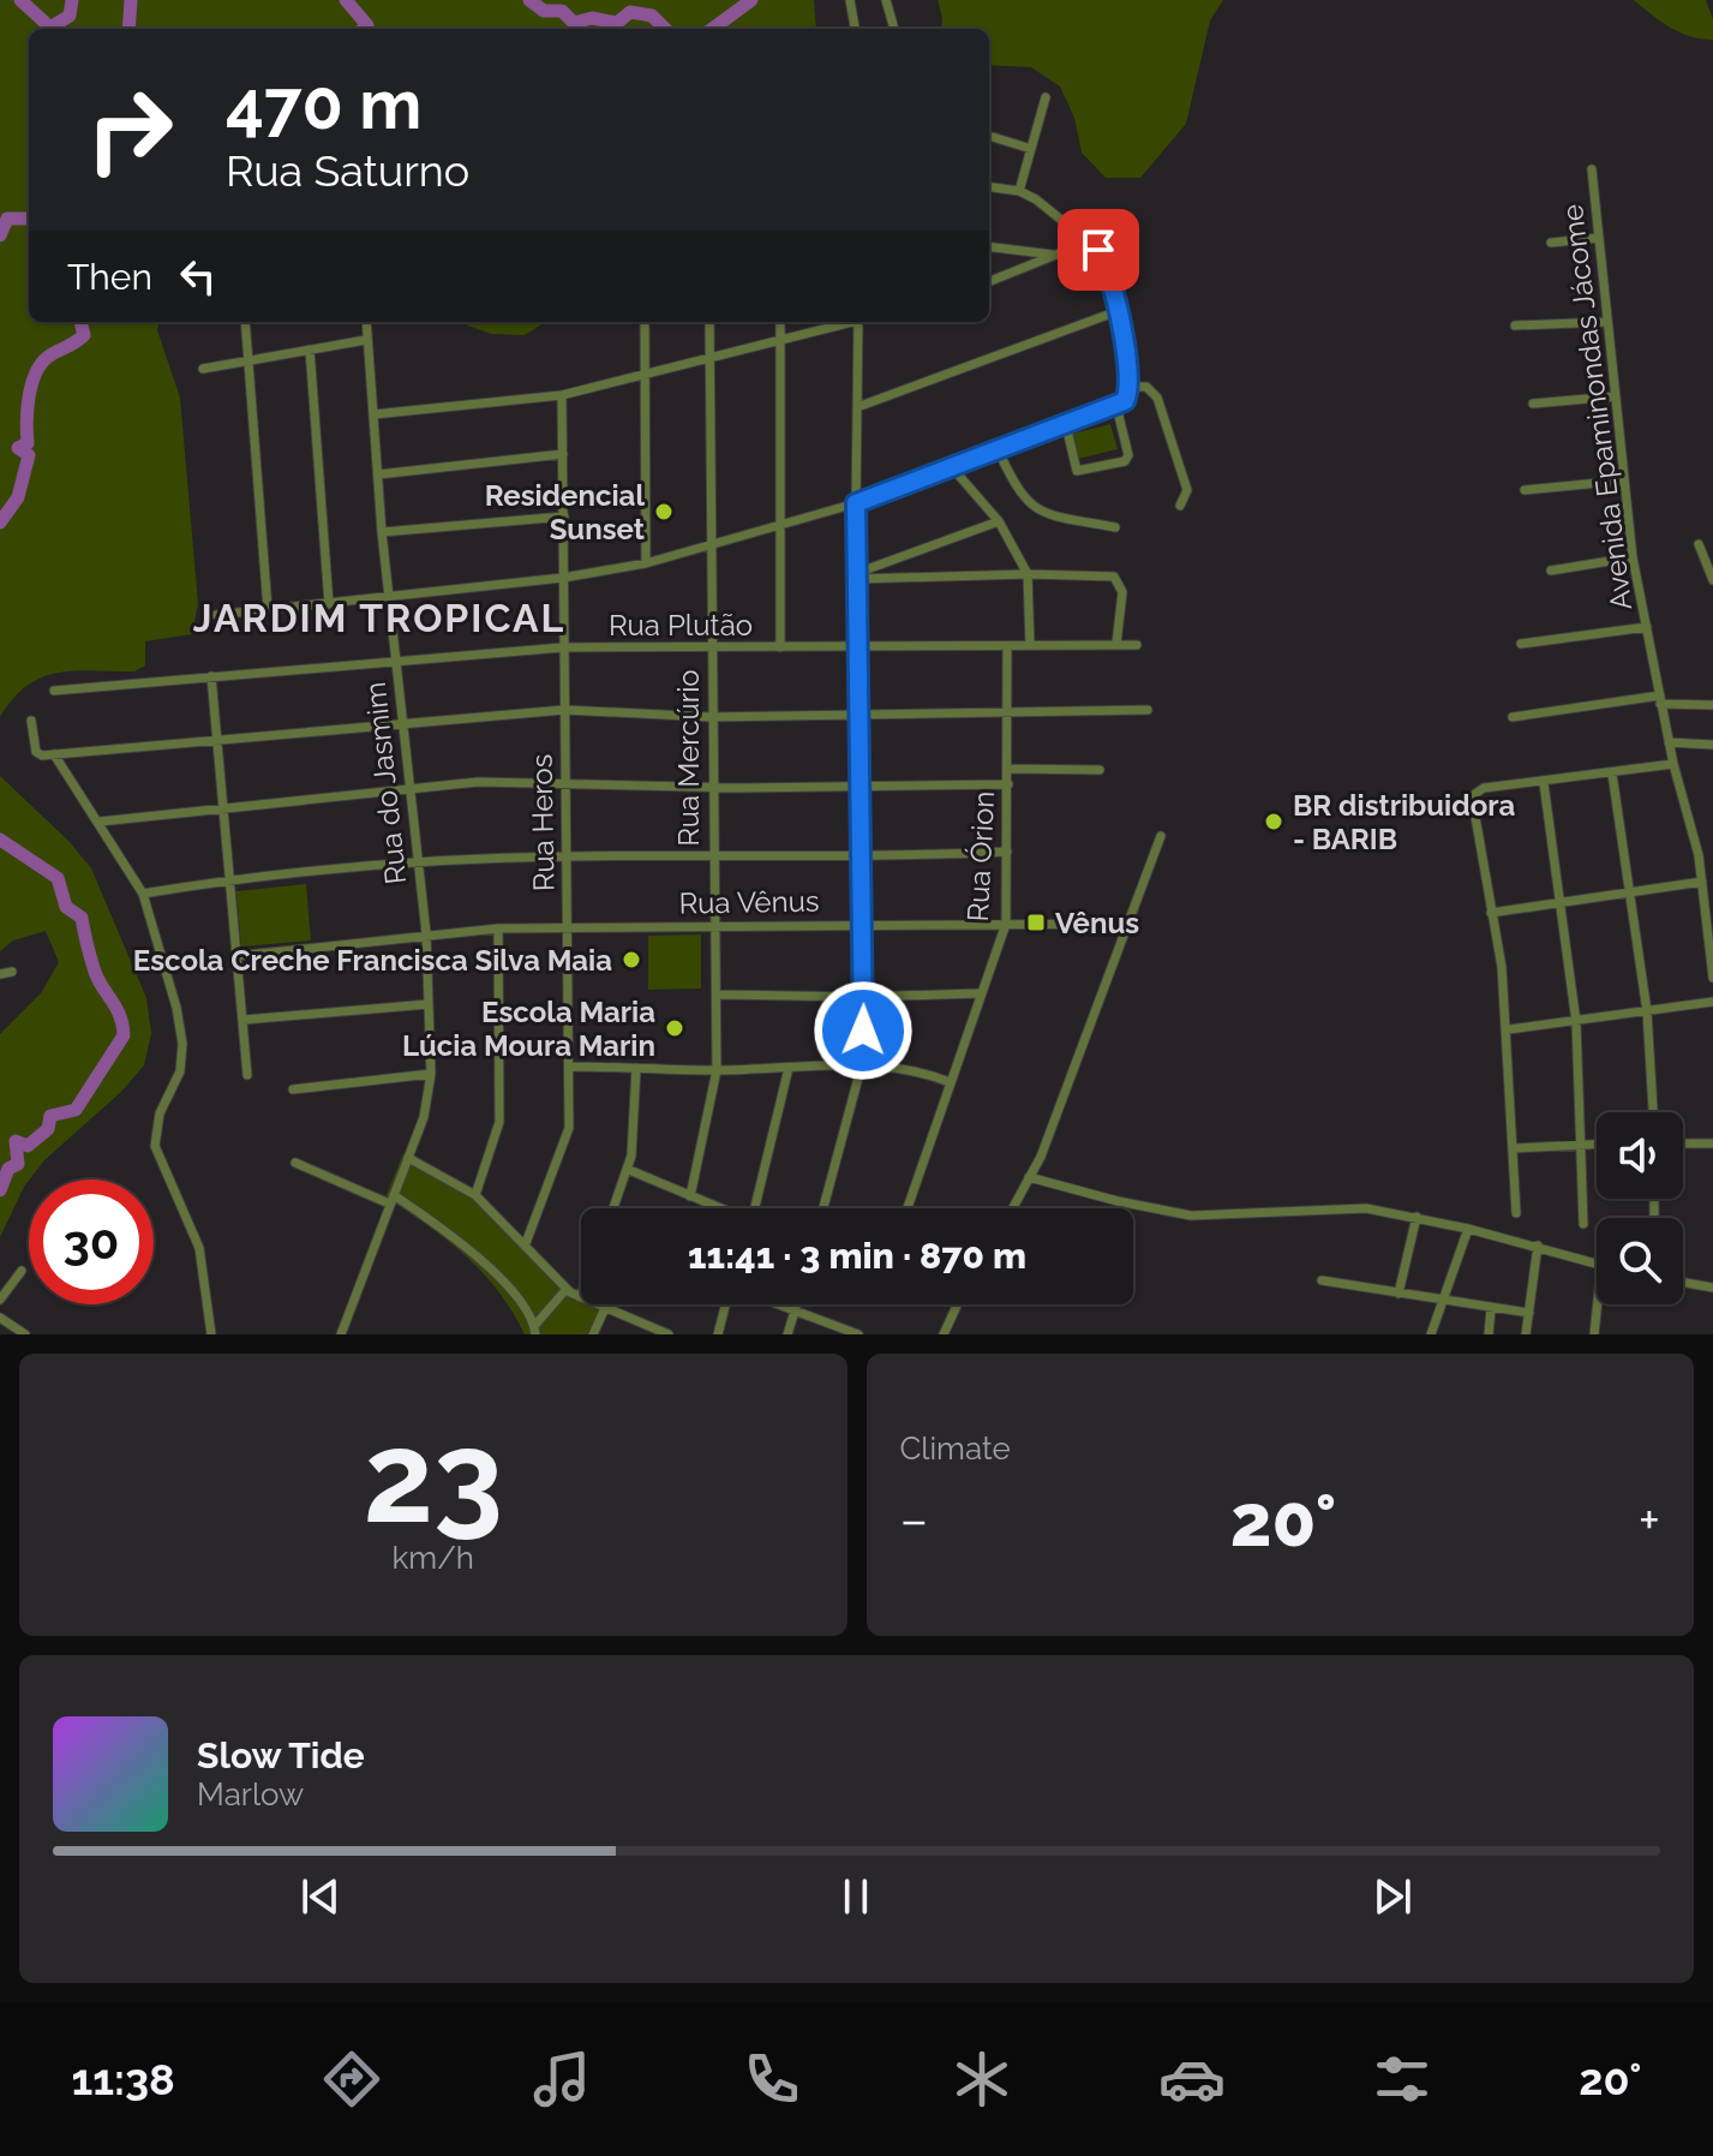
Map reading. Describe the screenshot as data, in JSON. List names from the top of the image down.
{
  "streets": {
    "street": [
      "Avenida Epaminondas Jácome",
      "Rua Plutão",
      "Rua Mercúrio",
      "Rua do Jasmim",
      "Rua Heros",
      "Rua Órion",
      "Rua Vênus"
    ]
  },
  "crossings": [
    ["Rua Plutão", "Rua Mercúrio"],
    ["Rua Plutão", "Rua do Jasmim"],
    ["Rua Plutão", "Rua Heros"],
    ["Rua Plutão", "Rua Órion"],
    ["Rua Mercúrio", "Rua Vênus"],
    ["Rua do Jasmim", "Rua Vênus"],
    ["Rua Heros", "Rua Vênus"],
    ["Rua Órion", "Rua Vênus"]
  ],
  "districts": ["JARDIM TROPICAL"],
  "places": {
    "other": [
      "Residencial Sunset",
      "BR distribuidora - BARIB",
      "Escola Creche Francisca Silva Maia",
      "Escola Maria Lúcia Moura Marin"
    ],
    "transit": ["Vênus"]
  },
  "page": {
    "turn": ["470 m", "Rua Saturno"],
    "then": "Then",
    "limit": "30",
    "trip": "11:41 · 3 min · 870 m",
    "tile": [
      ["23", "km/h"],
      "Climate"
    ],
    "heat": ["−", "20°", "+"],
    "song": ["Slow Tide", "Marlow"],
    "tabs": ["11:38", "20°"]
  }
}
